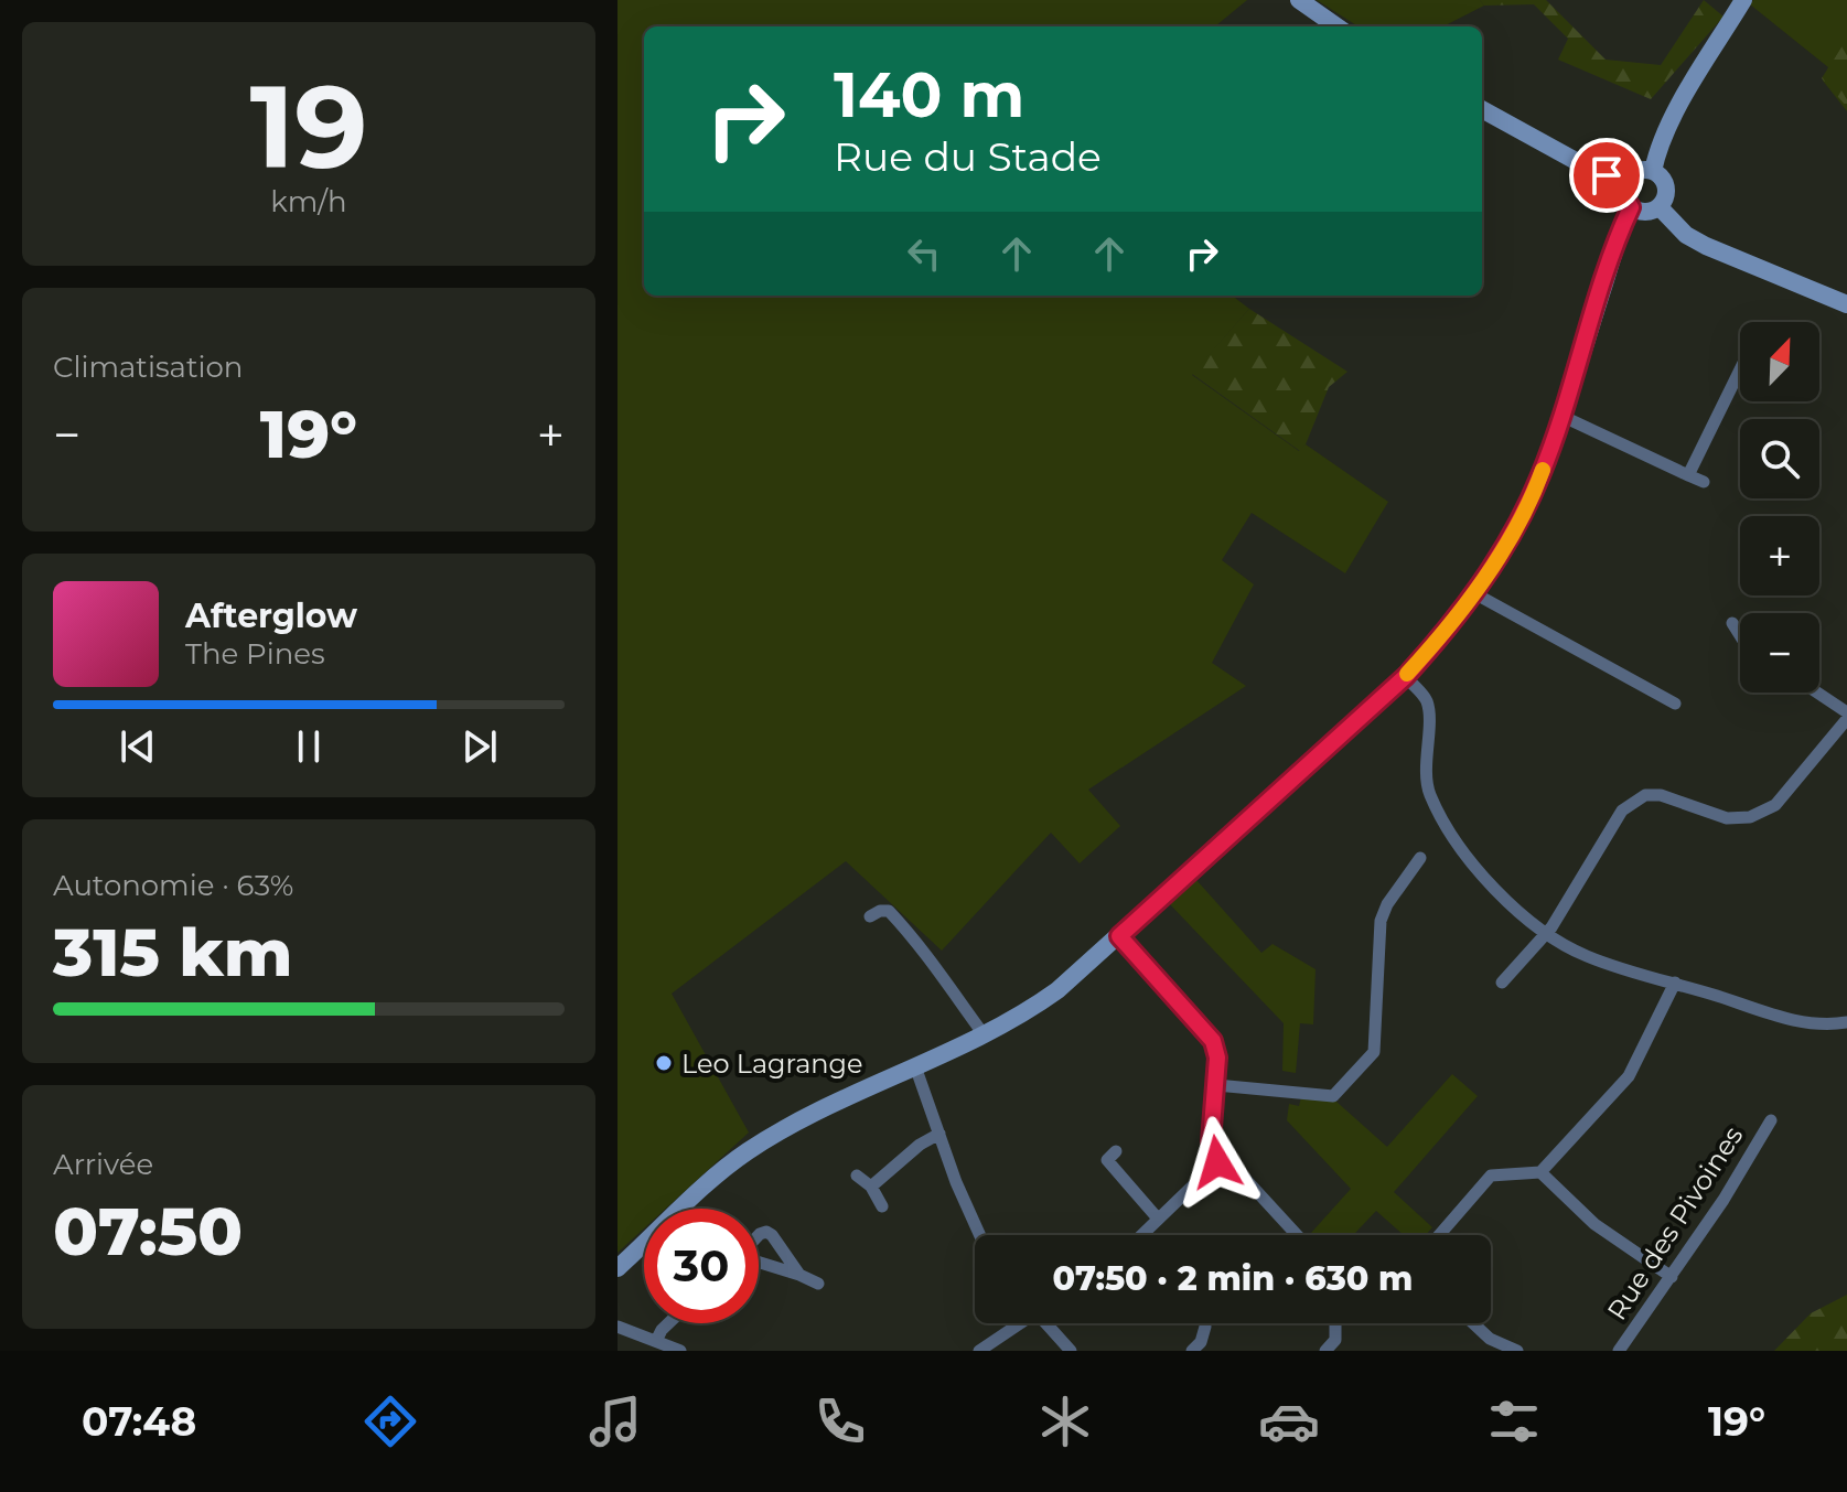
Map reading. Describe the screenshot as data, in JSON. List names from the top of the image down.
{
  "streets": {
    "street": ["Rue des Pivoines"]
  },
  "places": ["Leo Lagrange"],
  "north": "top right",
  "page": {
    "tile": [
      ["19", "km/h"],
      "Climatisation",
      ["Autonomie · 63%", "315 km"],
      ["Arrivée", "07:50"]
    ],
    "turn": ["140 m", "Rue du Stade"],
    "map_buttons": ["+", "−"],
    "heat": ["−", "19°", "+"],
    "song": ["Afterglow", "The Pines"],
    "limit": "30",
    "trip": "07:50 · 2 min · 630 m",
    "tabs": ["07:48", "19°"]
  }
}
